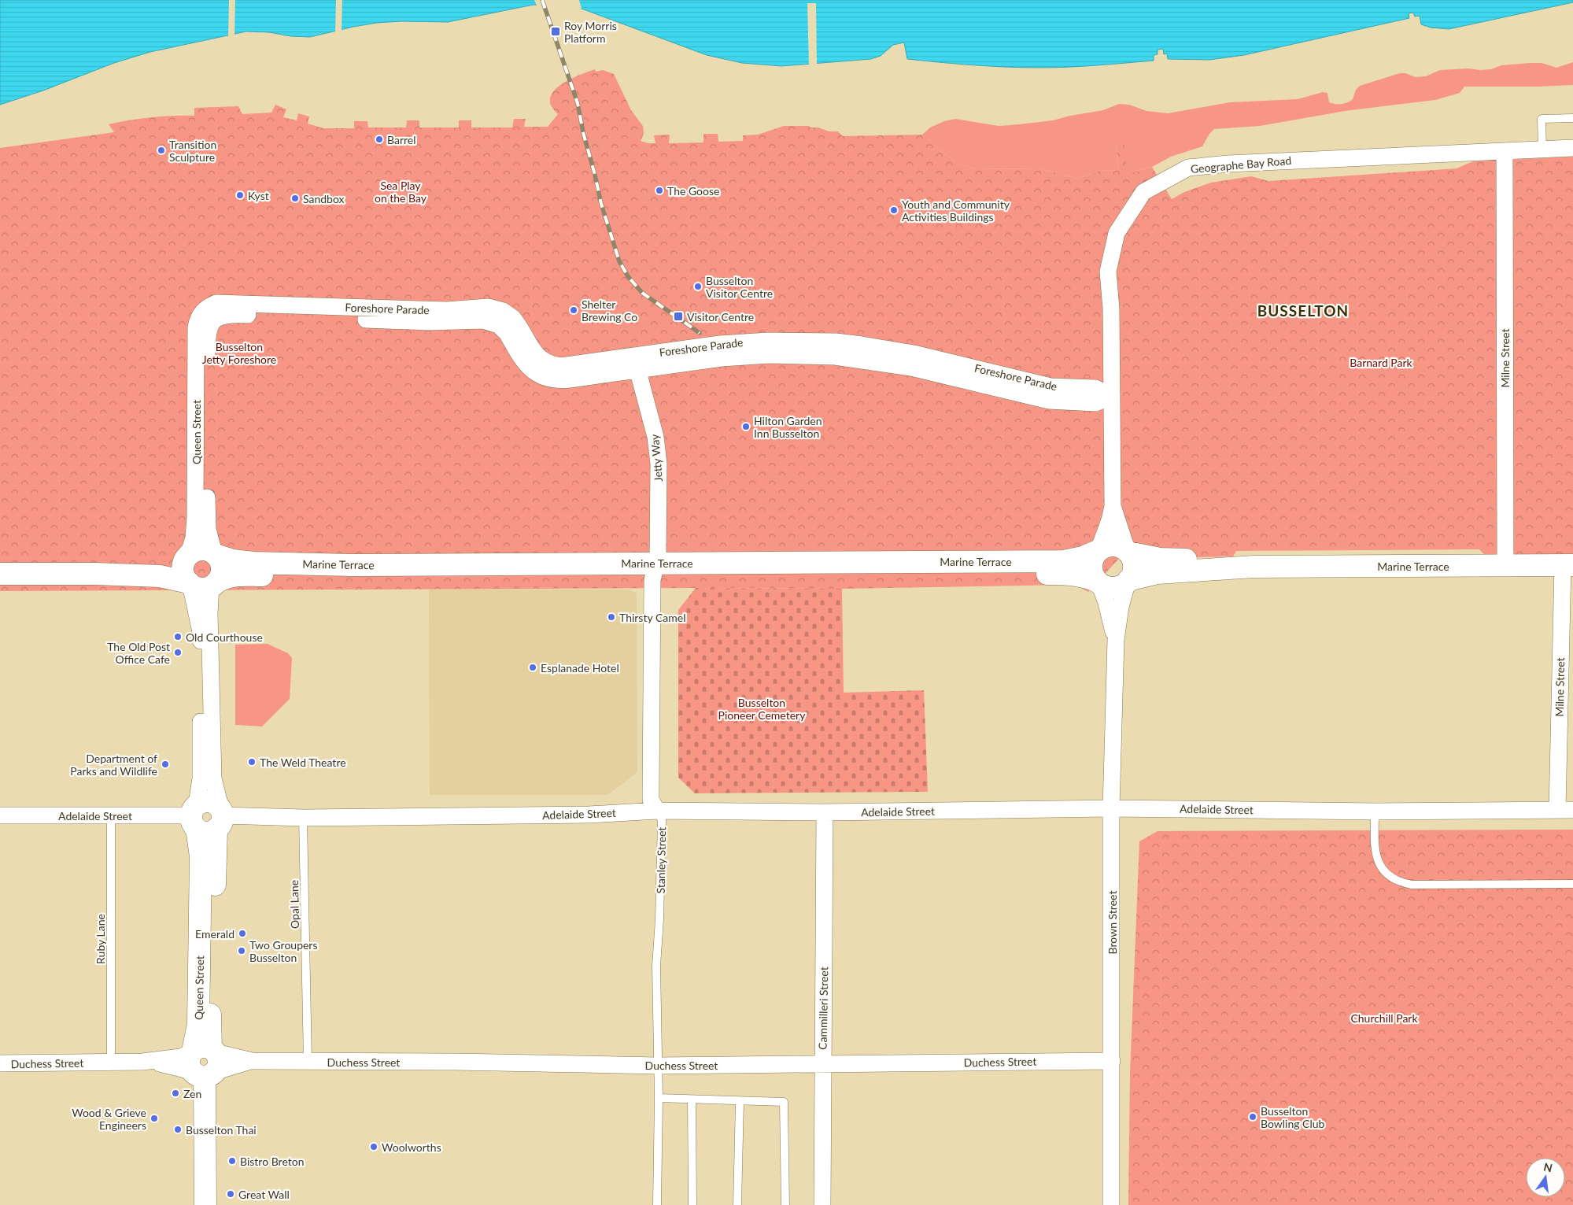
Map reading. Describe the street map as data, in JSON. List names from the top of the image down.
{
  "streets": {
    "street": [
      "Geographe Bay Road",
      "Foreshore Parade",
      "Milne Street",
      "Queen Street",
      "Jetty Way",
      "Marine Terrace",
      "Adelaide Street",
      "Stanley Street",
      "Brown Street",
      "Cammilleri Street",
      "Duchess Street"
    ],
    "lane": ["Opal Lane", "Ruby Lane"]
  },
  "crossings": [
    ["Geographe Bay Road", "Foreshore Parade"],
    ["Geographe Bay Road", "Milne Street"],
    ["Geographe Bay Road", "Marine Terrace"],
    ["Geographe Bay Road", "Brown Street"],
    ["Foreshore Parade", "Queen Street"],
    ["Foreshore Parade", "Jetty Way"],
    ["Milne Street", "Marine Terrace"],
    ["Milne Street", "Adelaide Street"],
    ["Queen Street", "Marine Terrace"],
    ["Queen Street", "Adelaide Street"],
    ["Queen Street", "Duchess Street"],
    ["Jetty Way", "Marine Terrace"],
    ["Jetty Way", "Stanley Street"],
    ["Marine Terrace", "Stanley Street"],
    ["Marine Terrace", "Brown Street"],
    ["Adelaide Street", "Stanley Street"],
    ["Adelaide Street", "Opal Lane"],
    ["Adelaide Street", "Brown Street"],
    ["Adelaide Street", "Ruby Lane"],
    ["Adelaide Street", "Cammilleri Street"],
    ["Stanley Street", "Duchess Street"],
    ["Opal Lane", "Duchess Street"],
    ["Brown Street", "Duchess Street"],
    ["Ruby Lane", "Duchess Street"],
    ["Cammilleri Street", "Duchess Street"]
  ],
  "districts": ["BUSSELTON"],
  "parks": [
    "Sea Play on the Bay",
    "Busselton Jetty Foreshore",
    "Barnard Park",
    "Busselton Pioneer Cemetery",
    "Churchill Park"
  ],
  "places": {
    "transit": ["Roy Morris Platform", "Visitor Centre"],
    "other": [
      "Barrel",
      "Transition Sculpture",
      "The Goose",
      "Kyst",
      "Sandbox",
      "Youth and Community Activities Buildings",
      "Busselton Visitor Centre",
      "Shelter Brewing Co",
      "Hilton Garden Inn Busselton",
      "Thirsty Camel",
      "Old Courthouse",
      "The Old Post Office Cafe",
      "Esplanade Hotel",
      "The Weld Theatre",
      "Department of Parks and Wildlife",
      "Emerald",
      "Two Groupers Busselton",
      "Zen",
      "Busselton Bowling Club",
      "Wood & Grieve Engineers",
      "Busselton Thai",
      "Woolworths",
      "Bistro Breton",
      "Great Wall"
    ]
  },
  "north": "top"
}
